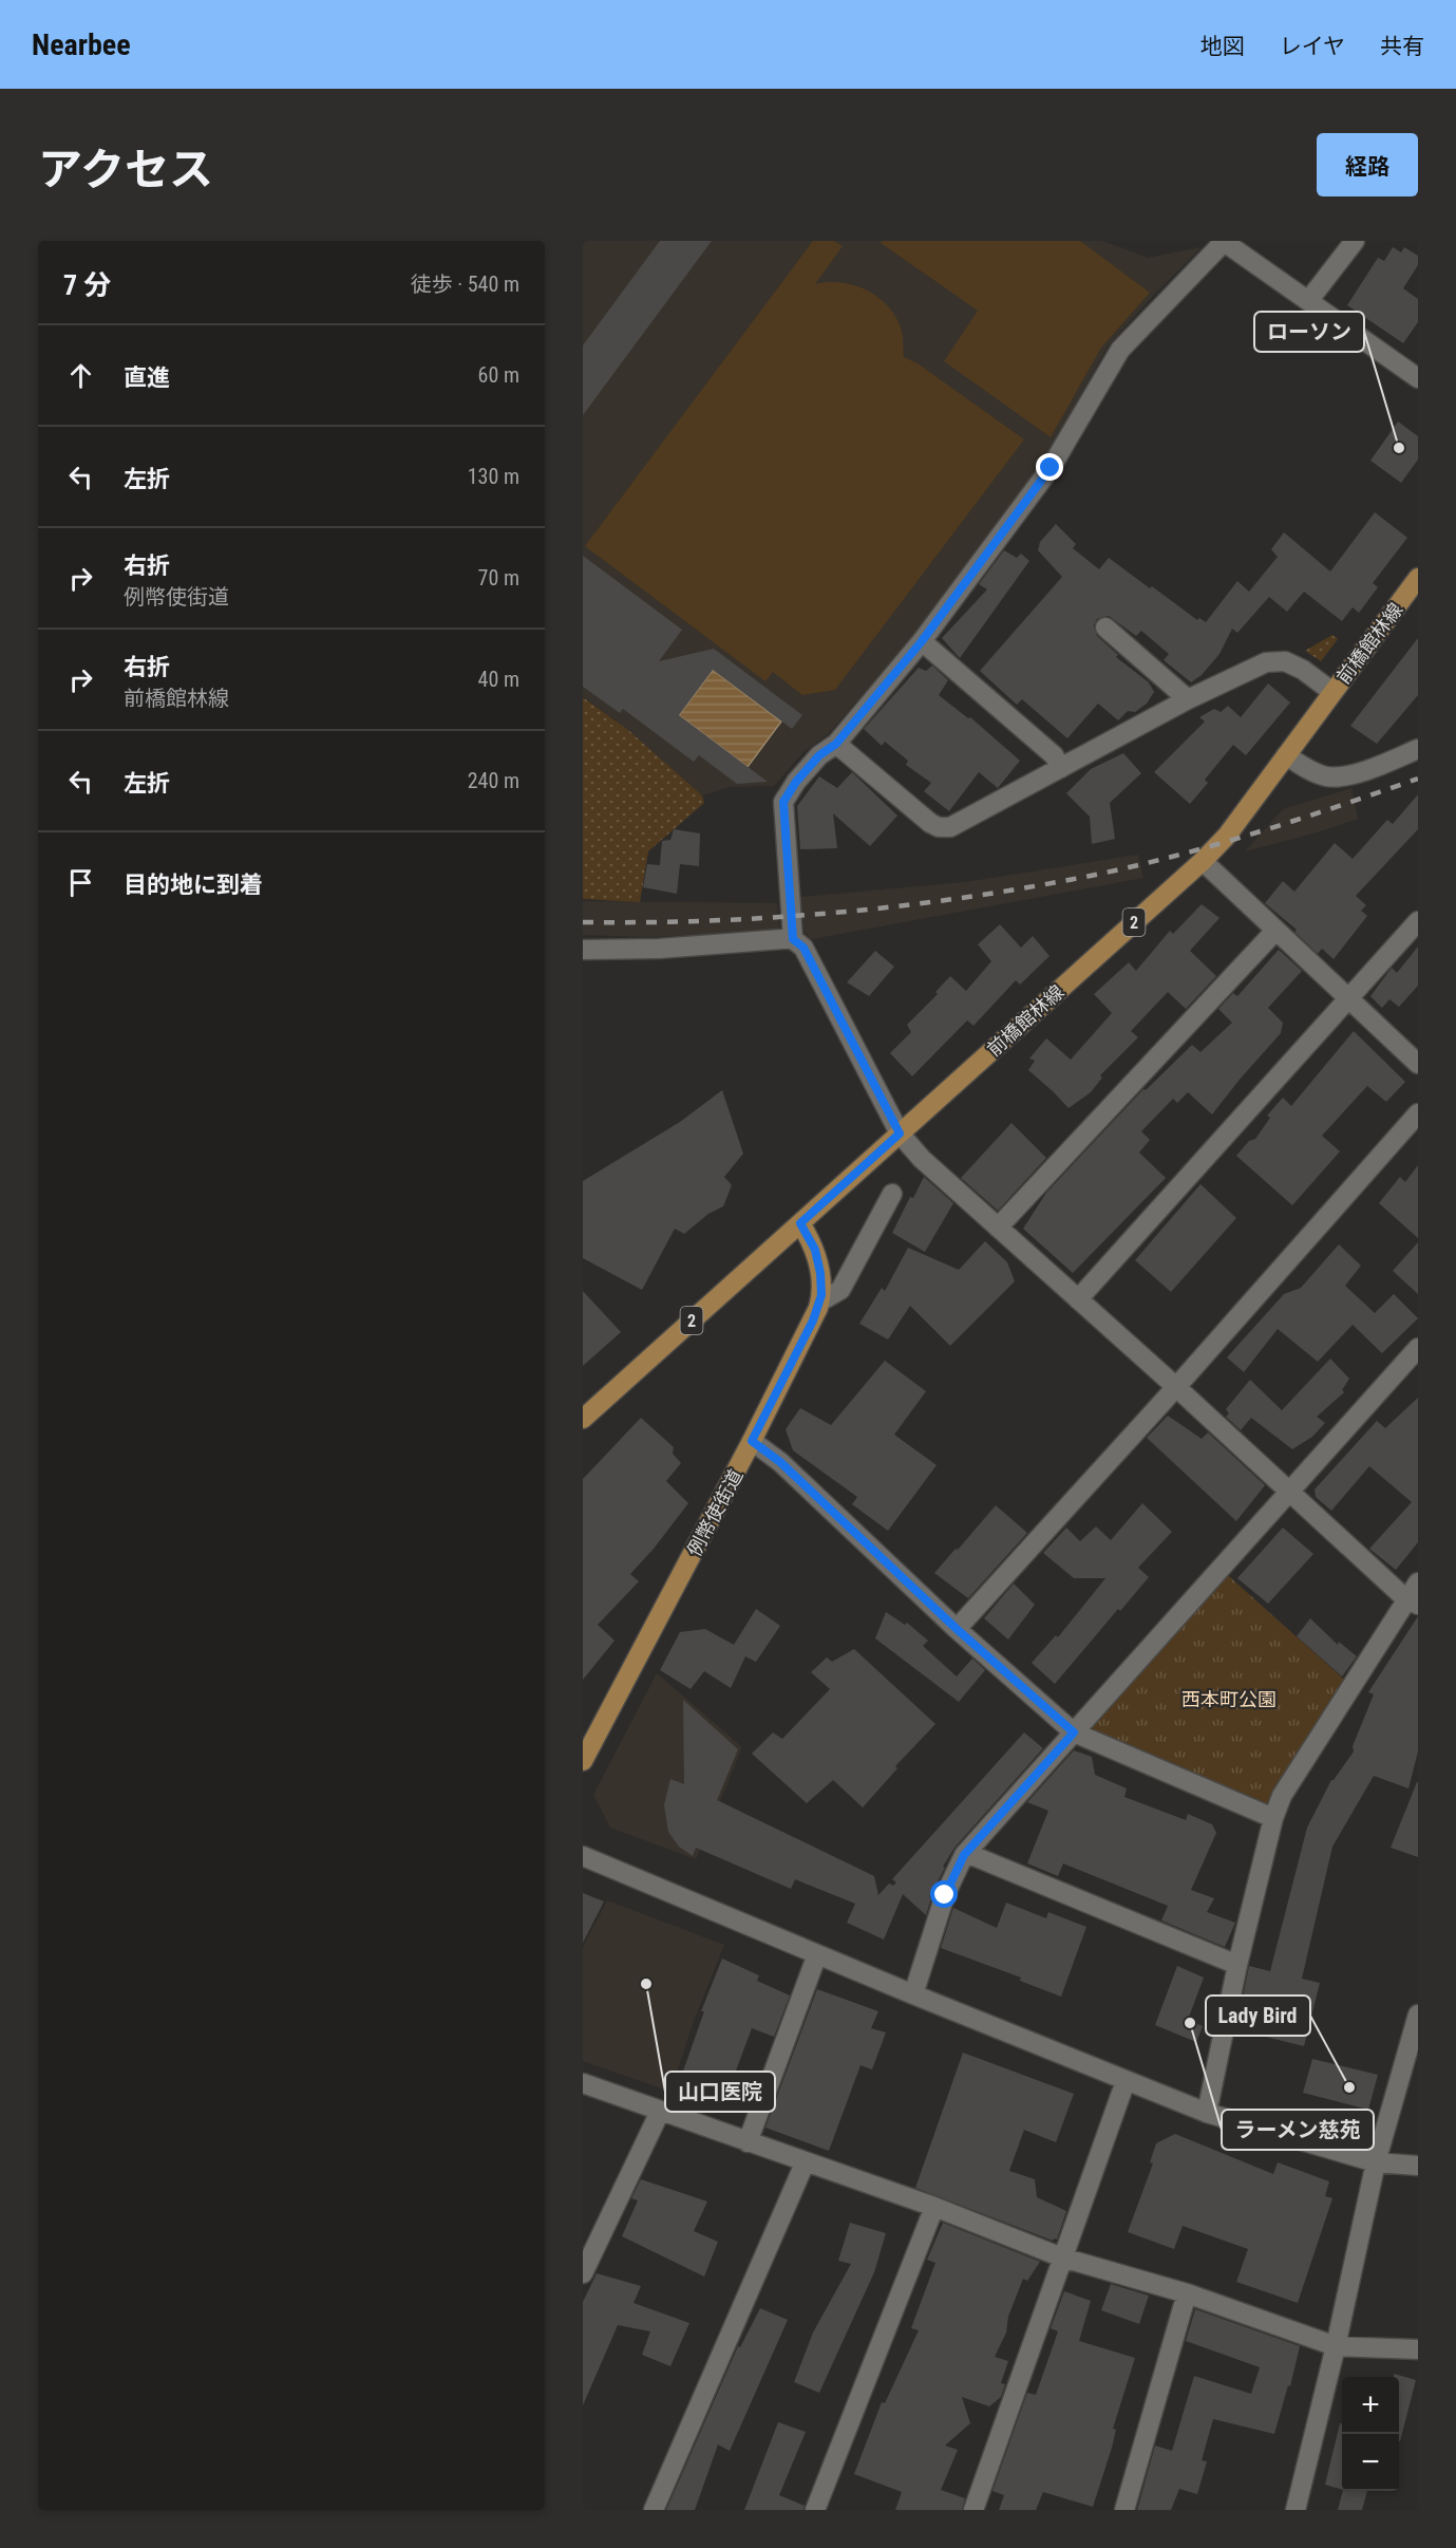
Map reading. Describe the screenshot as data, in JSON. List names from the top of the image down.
{
  "streets": {
    "main road": ["前橋館林線", "2", "例幣使街道"]
  },
  "crossings": [
    ["前橋館林線", "例幣使街道"]
  ],
  "parks": ["西本町公園"],
  "places": [
    "ローソン",
    "山口医院",
    "ラーメン慈苑",
    "Lady Bird"
  ],
  "page": {
    "header": "Nearbee",
    "nav": ["地図", "レイヤ", "共有"],
    "title": "アクセス",
    "buttons": "経路",
    "heading": ["7 分", "徒歩 · 540 m"],
    "list": [
      ["直進", "60 m"],
      ["左折", "130 m"],
      ["右折", "例幣使街道", "70 m"],
      ["右折", "前橋館林線", "40 m"],
      ["左折", "240 m"],
      "目的地に到着"
    ],
    "map_buttons": ["+", "−"]
  }
}
